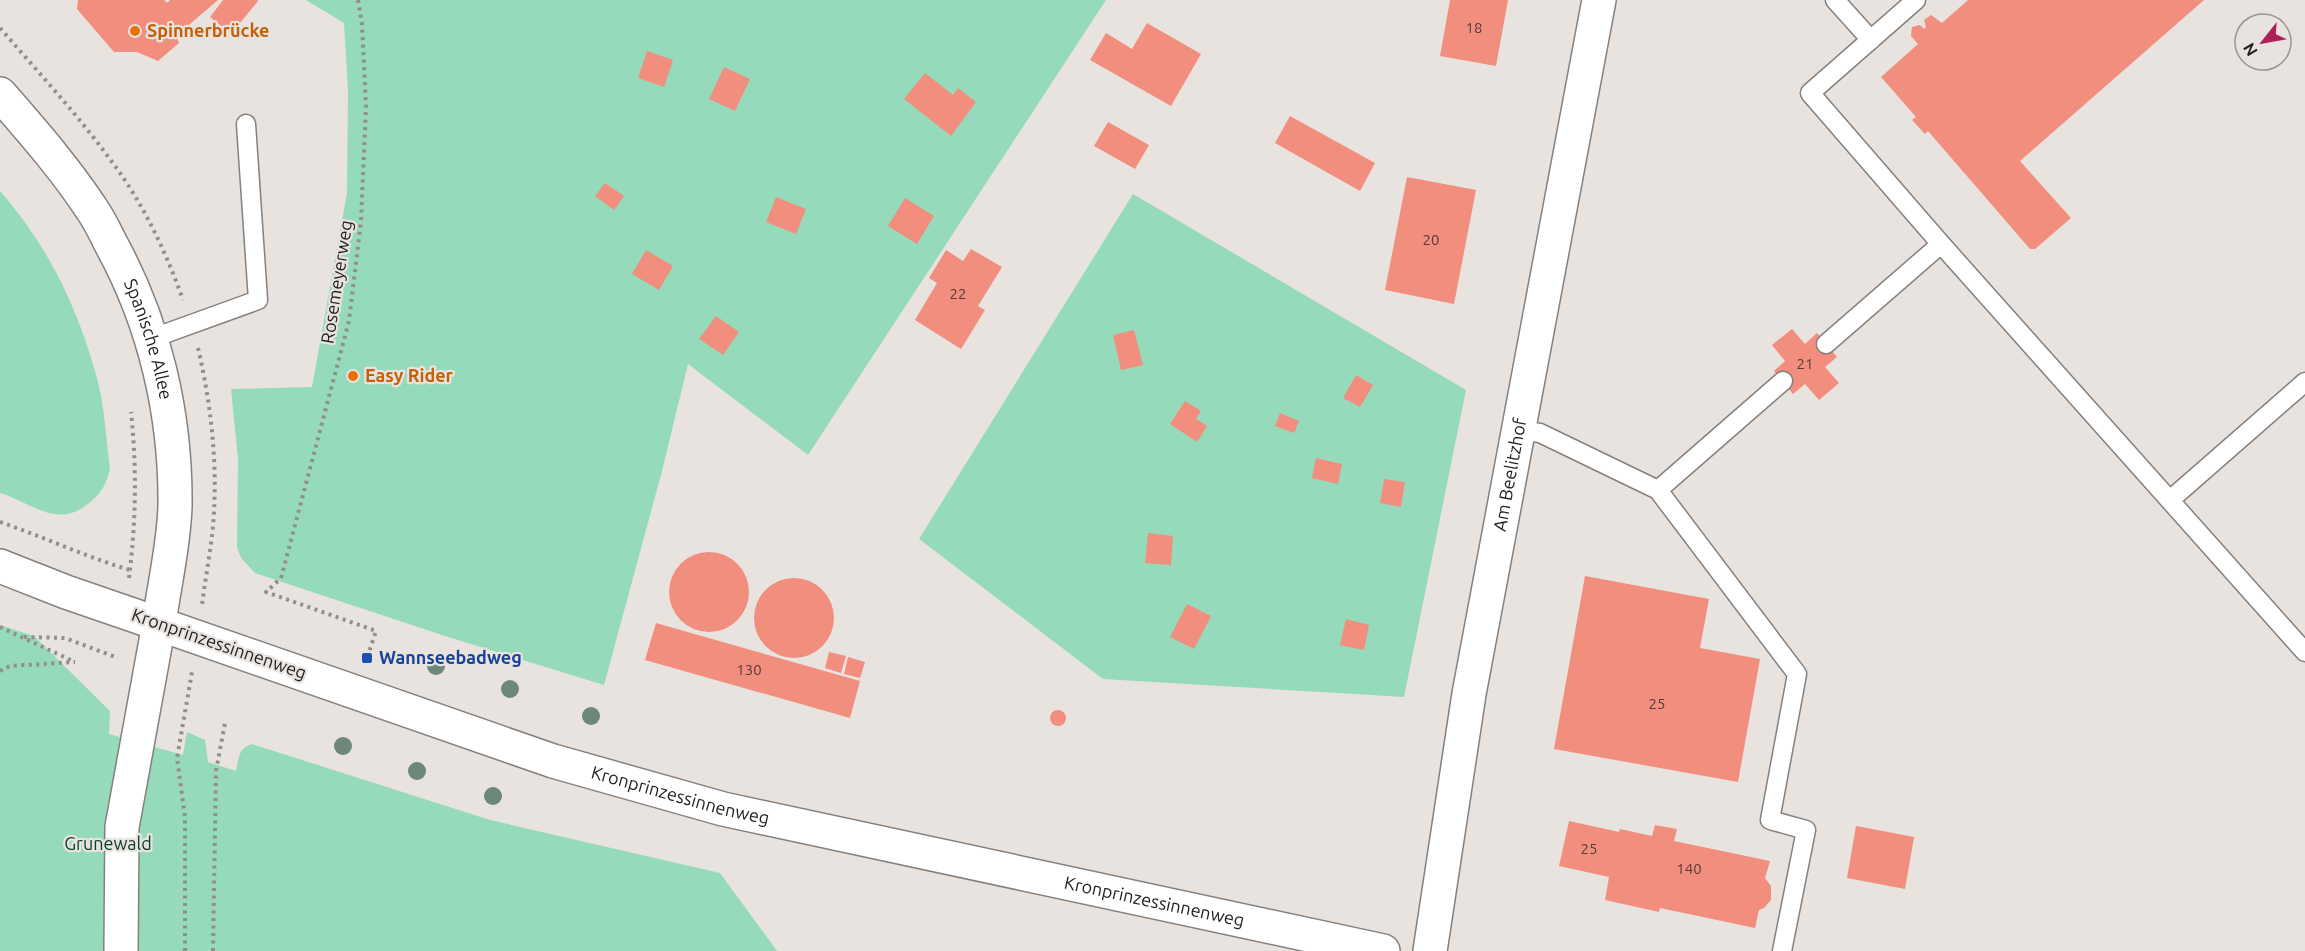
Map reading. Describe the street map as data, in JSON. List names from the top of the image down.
{
  "streets": {
    "main road": ["Spanische Allee", "Am Beelitzhof", "Kronprinzessinnenweg"],
    "path": ["Rosemeyerweg"]
  },
  "crossings": [
    ["Spanische Allee", "Kronprinzessinnenweg"]
  ],
  "parks": ["Grunewald"],
  "places": {
    "other": ["Spinnerbrücke", "Easy Rider"],
    "transit": ["Wannseebadweg"]
  },
  "house_numbers": [
    "18",
    "20",
    "22",
    "21",
    "130",
    "25",
    "25",
    "140"
  ],
  "north": "bottom left"
}
